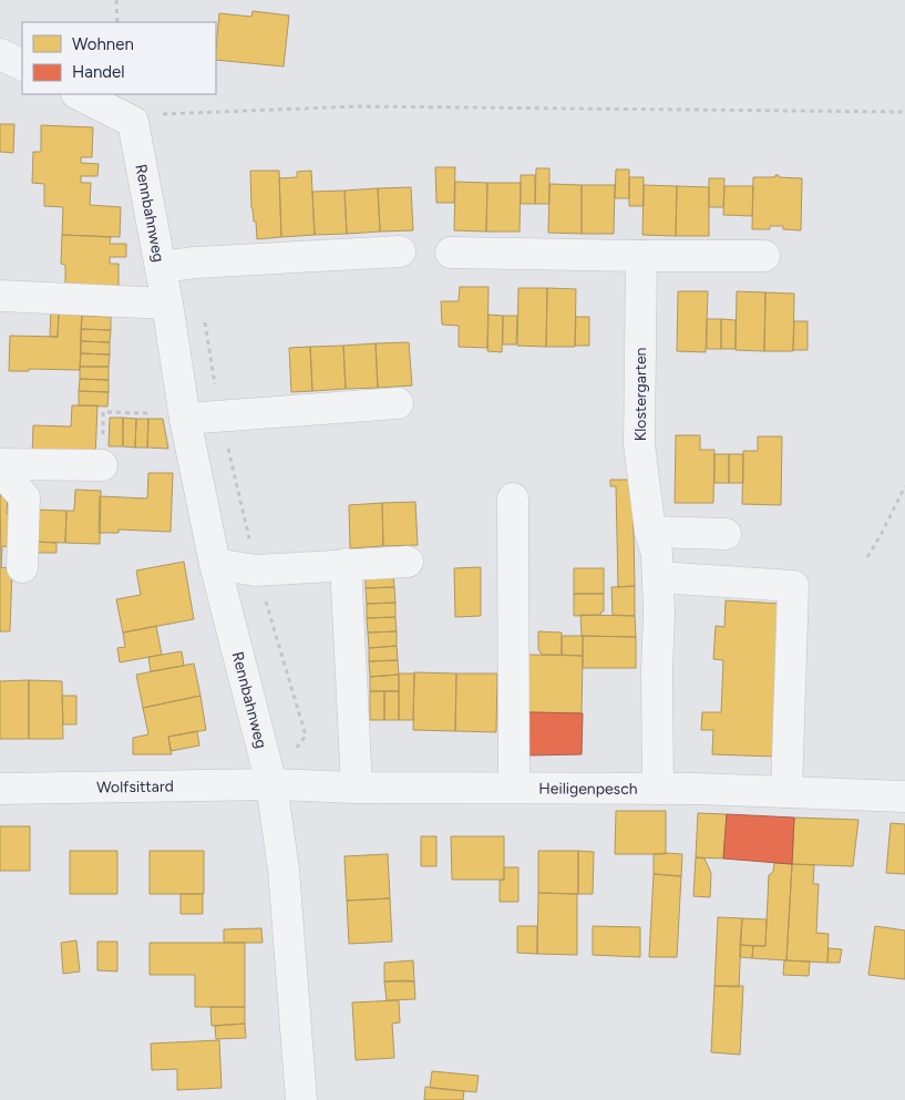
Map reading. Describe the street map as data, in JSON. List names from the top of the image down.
{
  "streets": {
    "street": [
      "Rennbahnweg",
      "Klostergarten",
      "Wolfsittard",
      "Heiligenpesch"
    ]
  },
  "crossings": [
    ["Rennbahnweg", "Wolfsittard"],
    ["Rennbahnweg", "Heiligenpesch"],
    ["Klostergarten", "Heiligenpesch"],
    ["Wolfsittard", "Heiligenpesch"]
  ],
  "legend": ["Wohnen", "Handel"]
}
